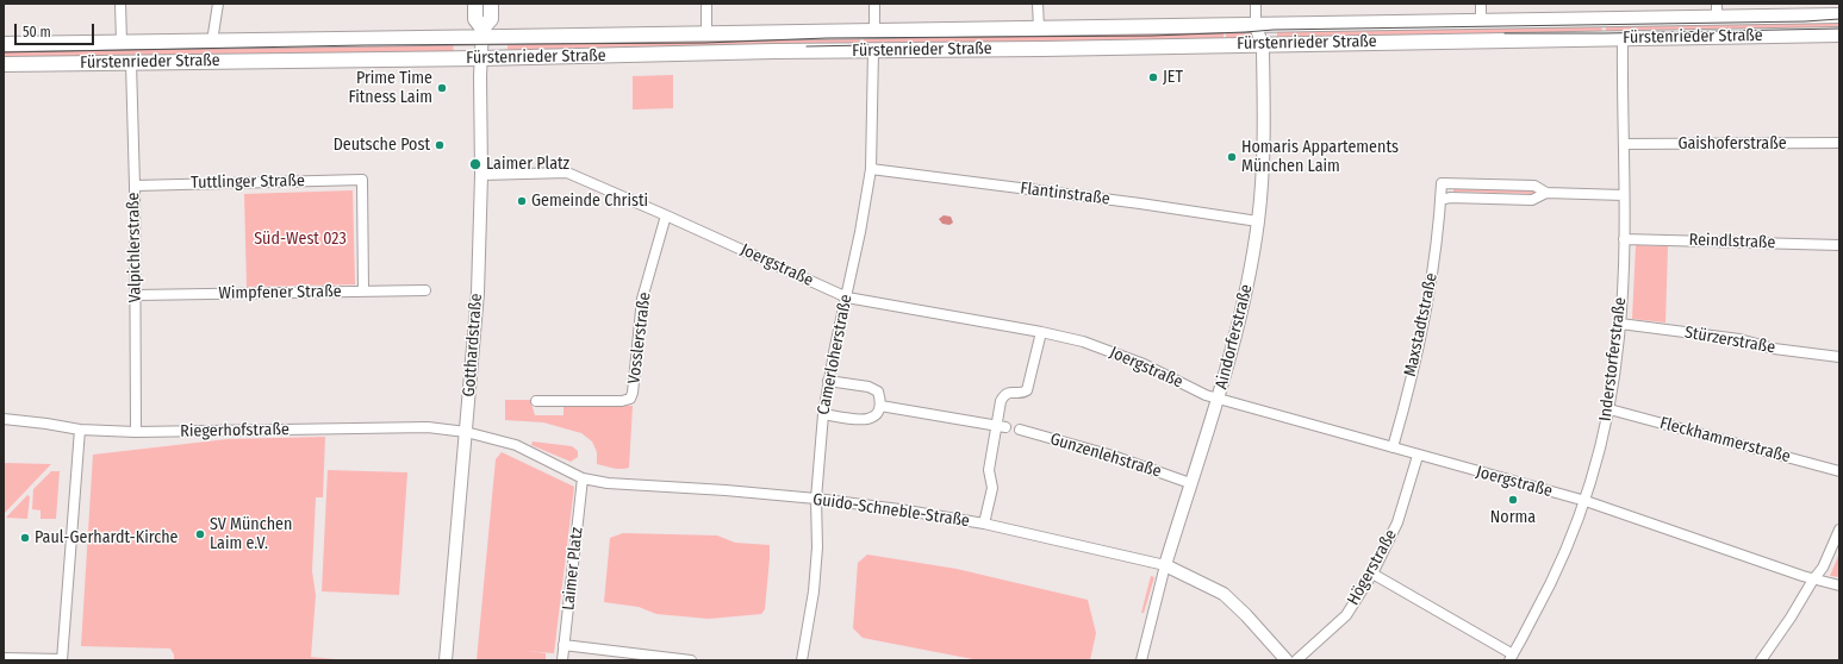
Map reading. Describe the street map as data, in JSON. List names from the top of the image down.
{
  "streets": {
    "main road": ["Fürstenrieder Straße", "Gotthardstraße"],
    "street": [
      "Gaishoferstraße",
      "Tuttlinger Straße",
      "Flantinstraße",
      "Reindlstraße",
      "Valpichlerstraße",
      "Joergstraße",
      "Wimpfener Straße",
      "Maxstadtstraße",
      "Aindorferstraße",
      "Vosslerstraße",
      "Stürzerstraße",
      "Camerloherstraße",
      "Inderstorferstraße",
      "Riegerhofstraße",
      "Fleckhammerstraße",
      "Gunzenlehstraße",
      "Guido-Schneble-Straße",
      "Högerstraße",
      "Laimer Platz"
    ]
  },
  "crossings": [
    ["Fürstenrieder Straße", "Valpichlerstraße"],
    ["Fürstenrieder Straße", "Aindorferstraße"],
    ["Fürstenrieder Straße", "Gotthardstraße"],
    ["Fürstenrieder Straße", "Camerloherstraße"],
    ["Fürstenrieder Straße", "Inderstorferstraße"],
    ["Gaishoferstraße", "Inderstorferstraße"],
    ["Tuttlinger Straße", "Valpichlerstraße"],
    ["Tuttlinger Straße", "Wimpfener Straße"],
    ["Flantinstraße", "Aindorferstraße"],
    ["Flantinstraße", "Camerloherstraße"],
    ["Reindlstraße", "Inderstorferstraße"],
    ["Valpichlerstraße", "Wimpfener Straße"],
    ["Valpichlerstraße", "Riegerhofstraße"],
    ["Joergstraße", "Maxstadtstraße"],
    ["Joergstraße", "Aindorferstraße"],
    ["Joergstraße", "Vosslerstraße"],
    ["Joergstraße", "Gotthardstraße"],
    ["Joergstraße", "Camerloherstraße"],
    ["Joergstraße", "Inderstorferstraße"],
    ["Joergstraße", "Högerstraße"],
    ["Maxstadtstraße", "Inderstorferstraße"],
    ["Aindorferstraße", "Gunzenlehstraße"],
    ["Aindorferstraße", "Guido-Schneble-Straße"],
    ["Stürzerstraße", "Inderstorferstraße"],
    ["Gotthardstraße", "Riegerhofstraße"],
    ["Gotthardstraße", "Guido-Schneble-Straße"],
    ["Camerloherstraße", "Guido-Schneble-Straße"],
    ["Inderstorferstraße", "Fleckhammerstraße"],
    ["Riegerhofstraße", "Guido-Schneble-Straße"],
    ["Guido-Schneble-Straße", "Laimer Platz"]
  ],
  "parks": ["Süd-West 023"],
  "places": [
    "JET",
    "Prime Time Fitness Laim",
    "Deutsche Post",
    "Homaris Appartements München Laim",
    "Laimer Platz",
    "Gemeinde Christi",
    "Norma",
    "SV München Laim e.V.",
    "Paul-Gerhardt-Kirche"
  ],
  "scale_bar": "50 m"
}
